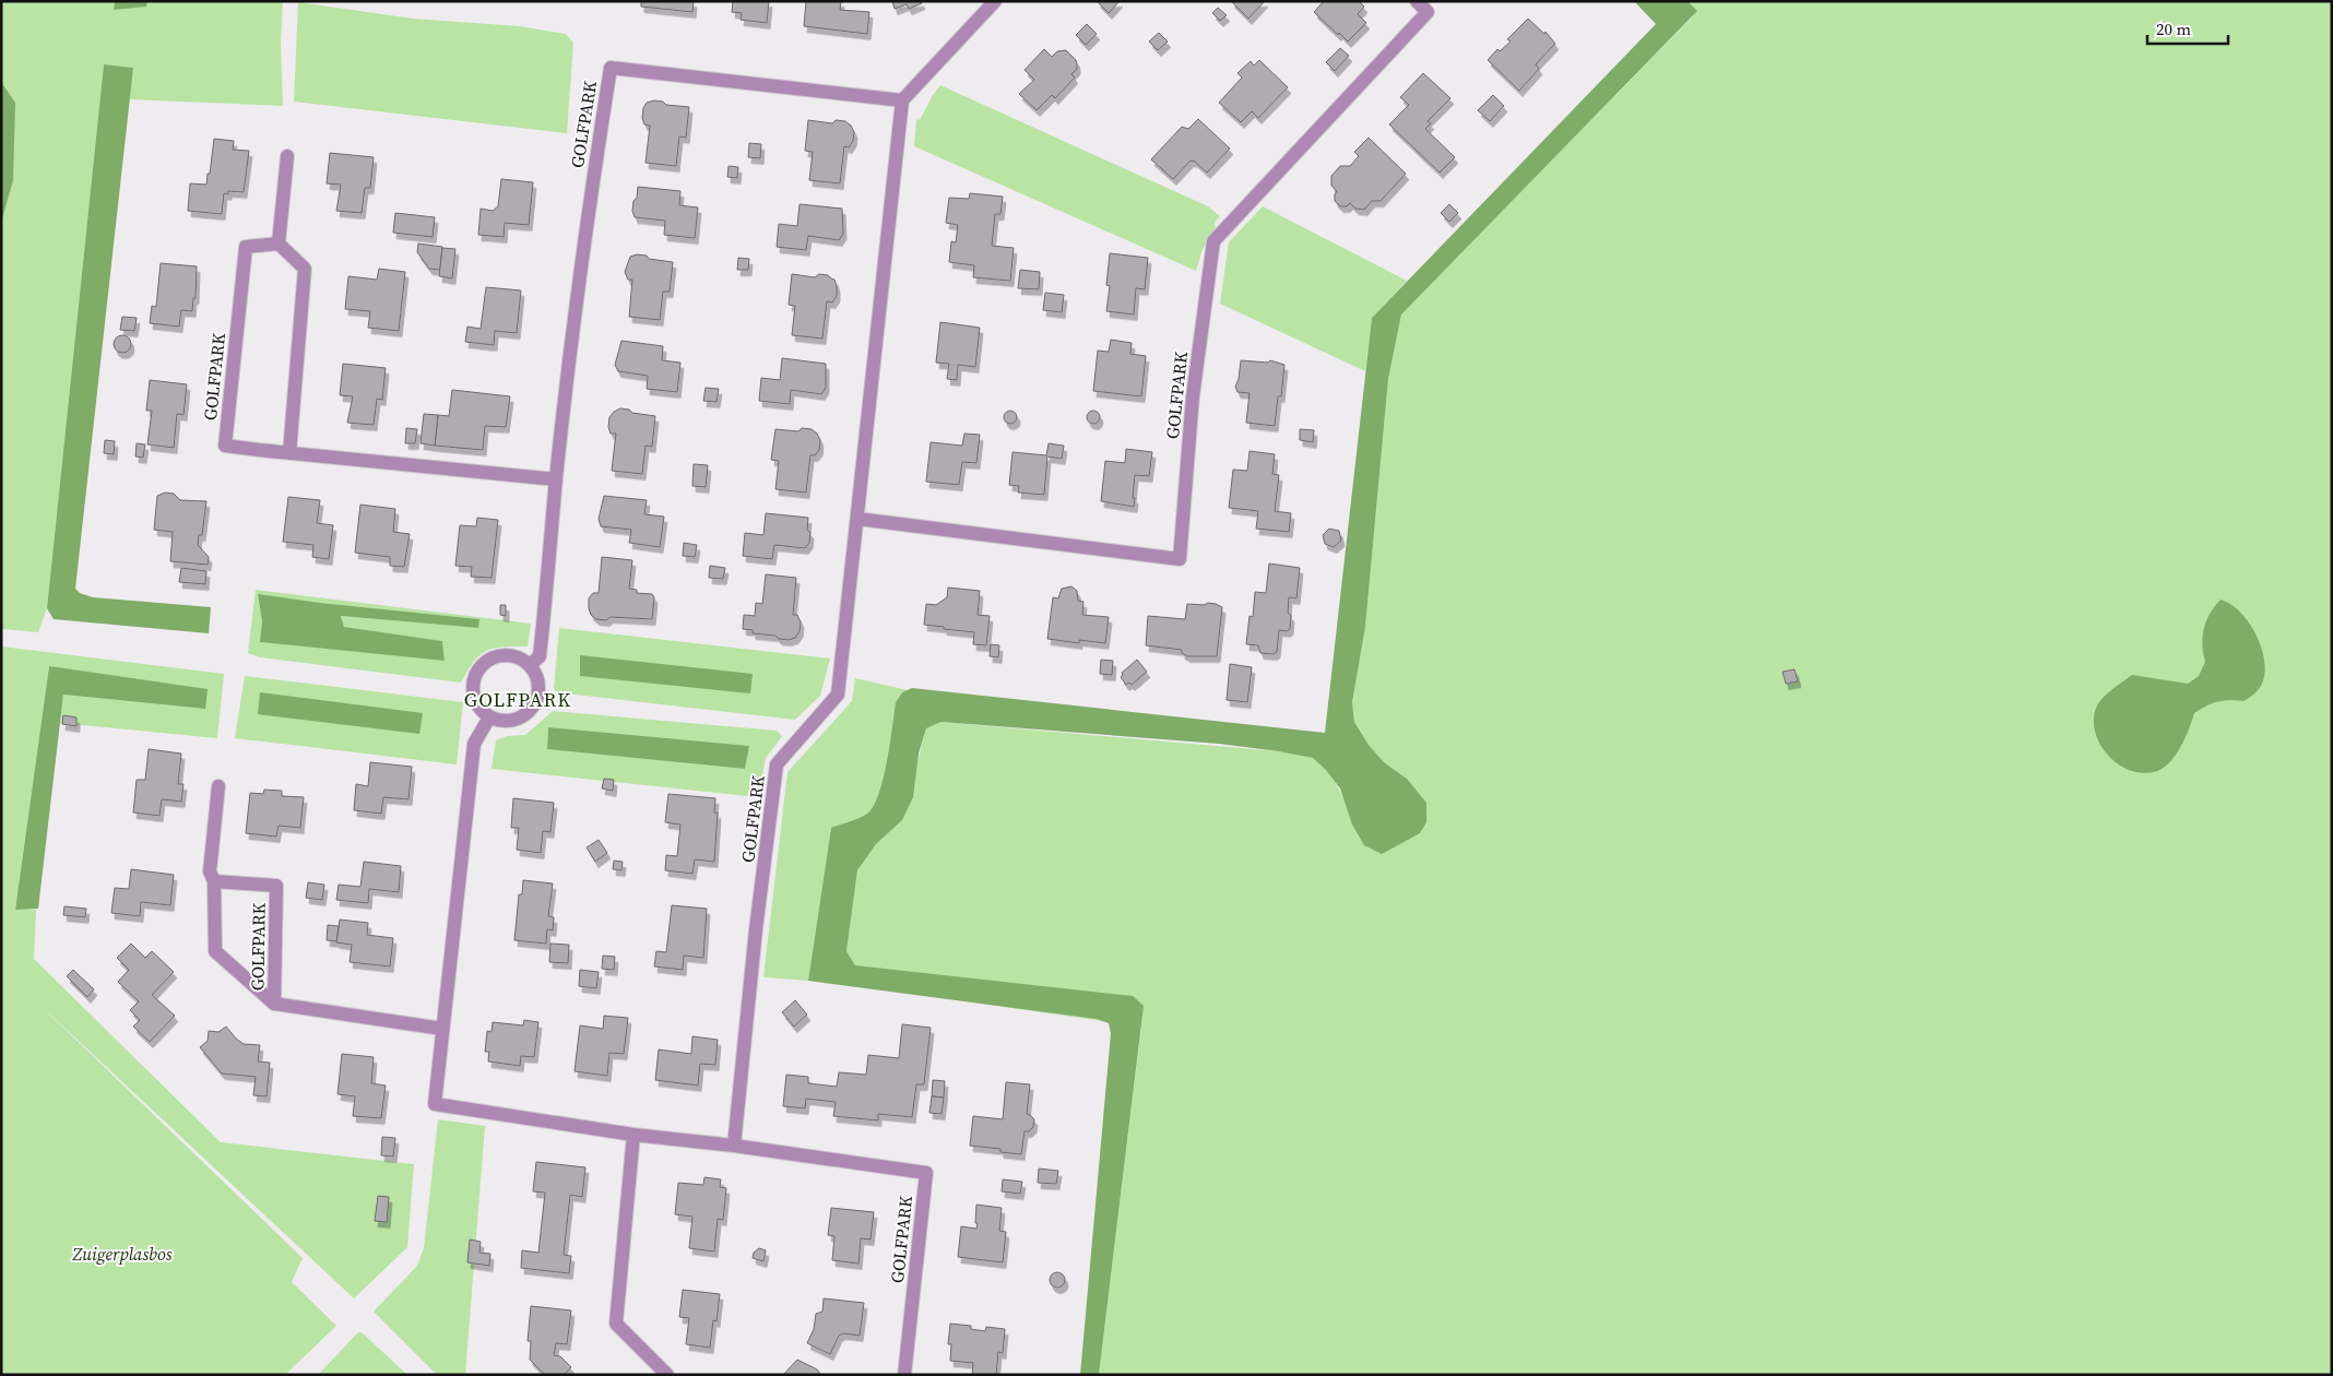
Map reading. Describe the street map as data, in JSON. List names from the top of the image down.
{
  "streets": {
    "street": ["GOLFPARK"]
  },
  "districts": ["GOLFPARK"],
  "parks": ["Zuigerplasbos"],
  "scale_bar": "20 m"
}
